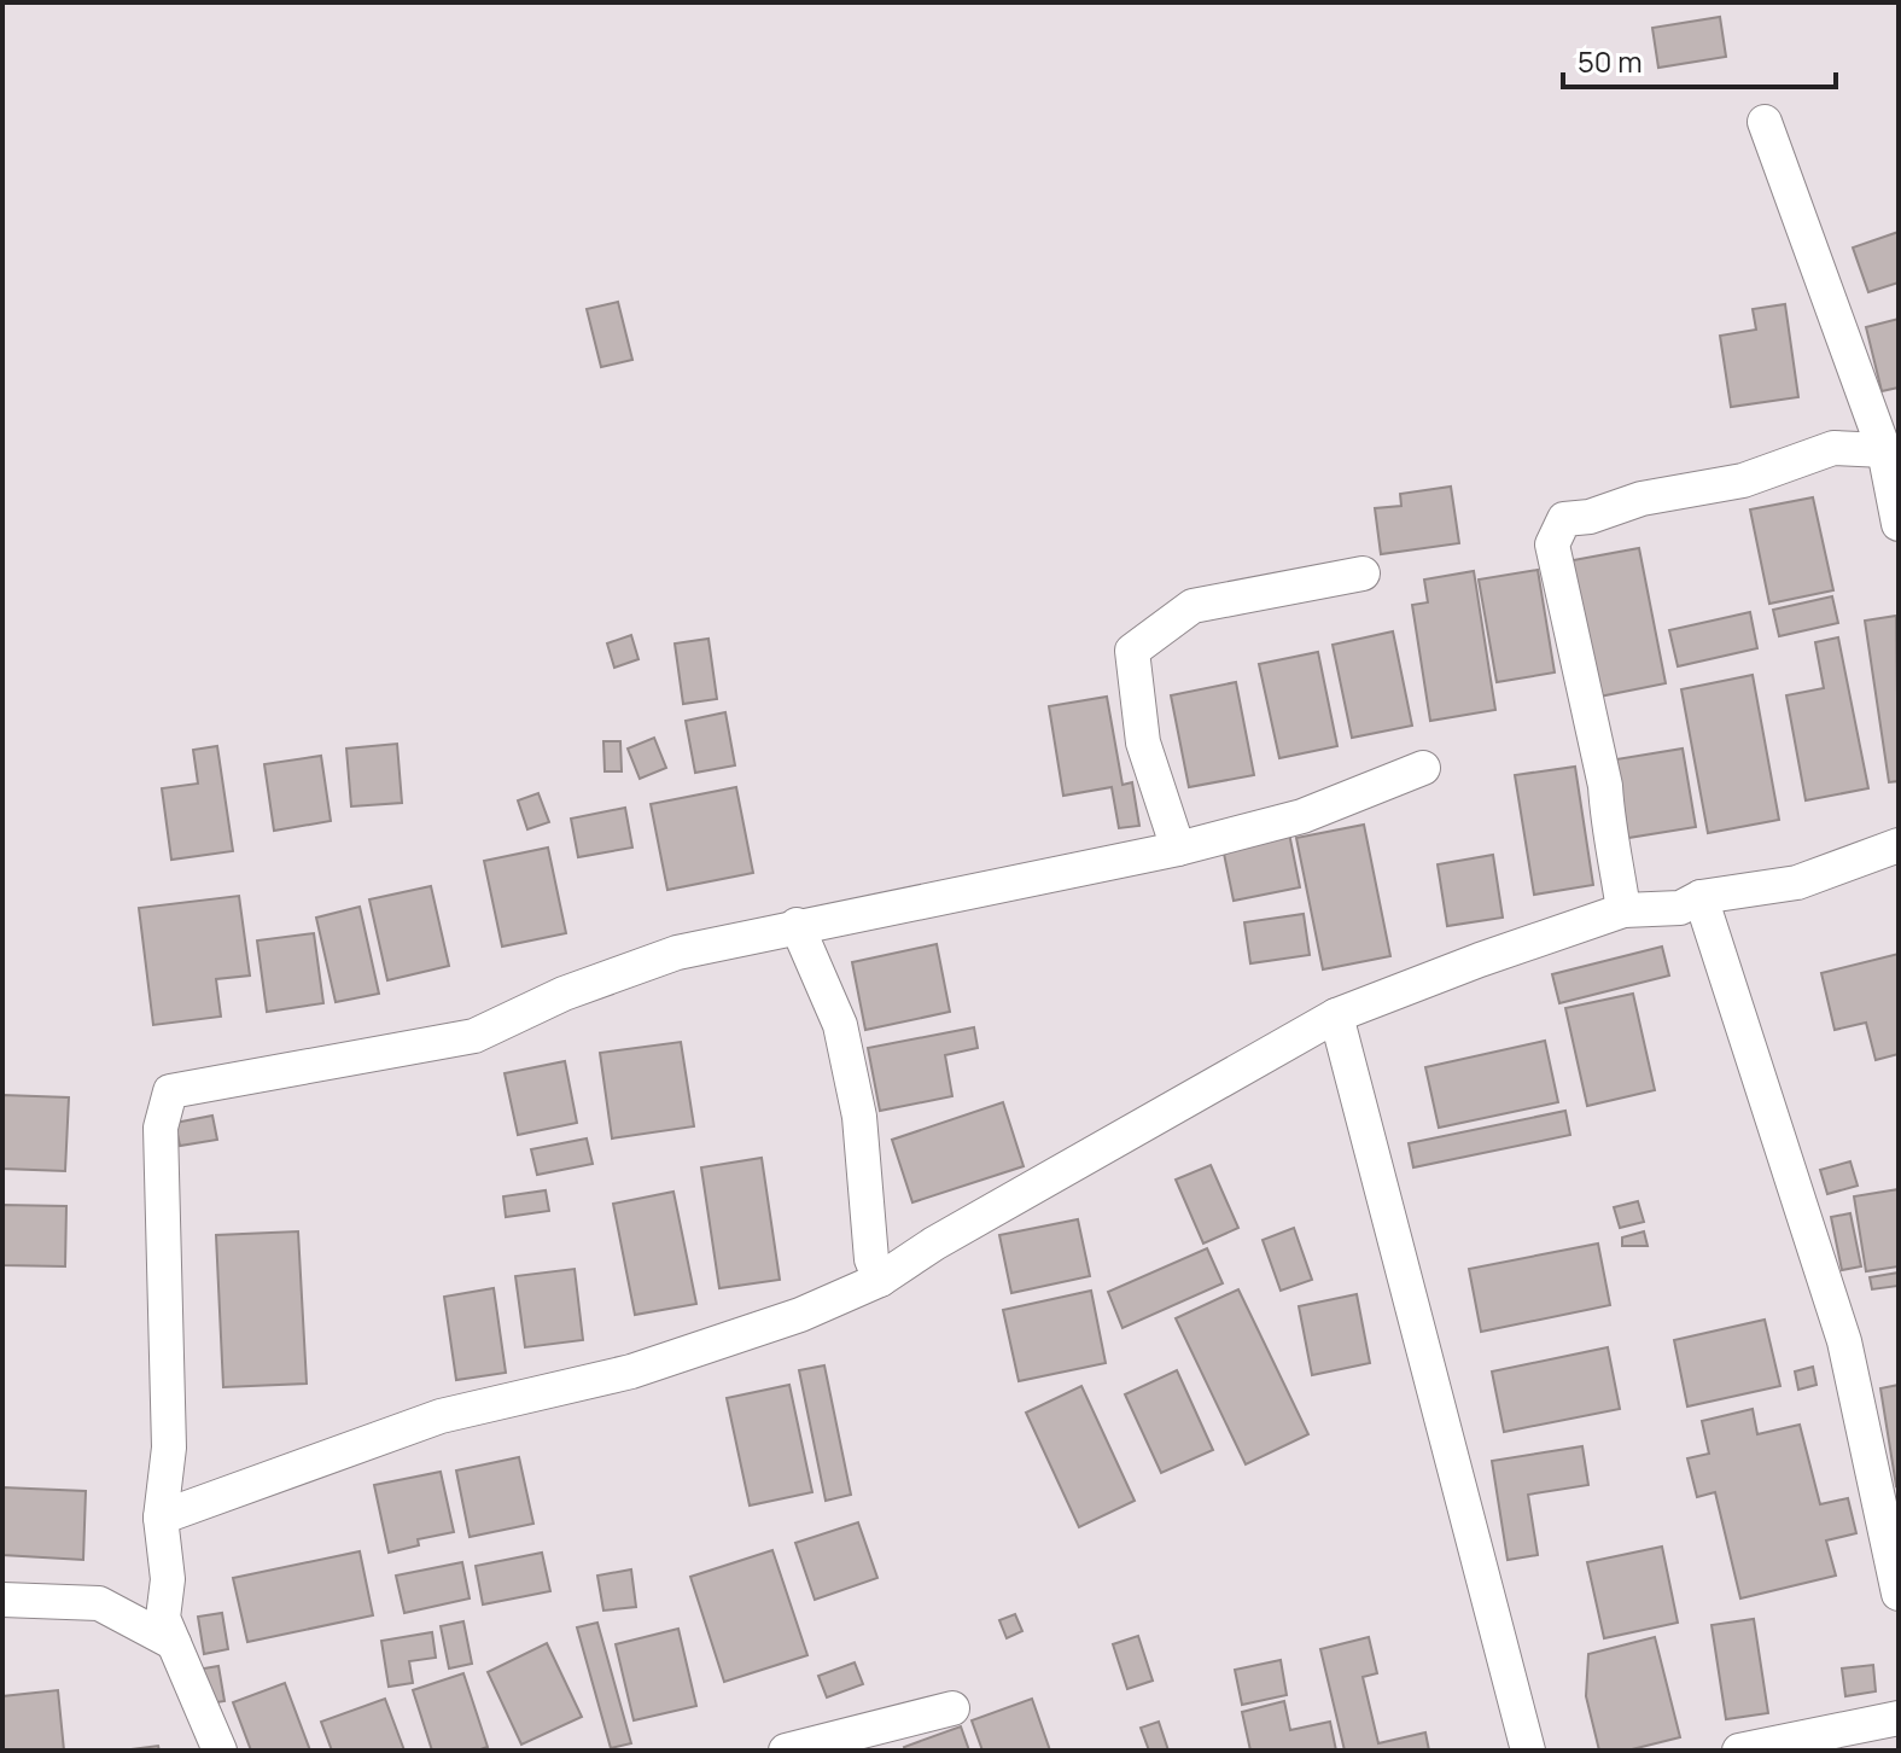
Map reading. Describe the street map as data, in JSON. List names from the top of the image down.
{
  "scale_bar": "50 m"
}
